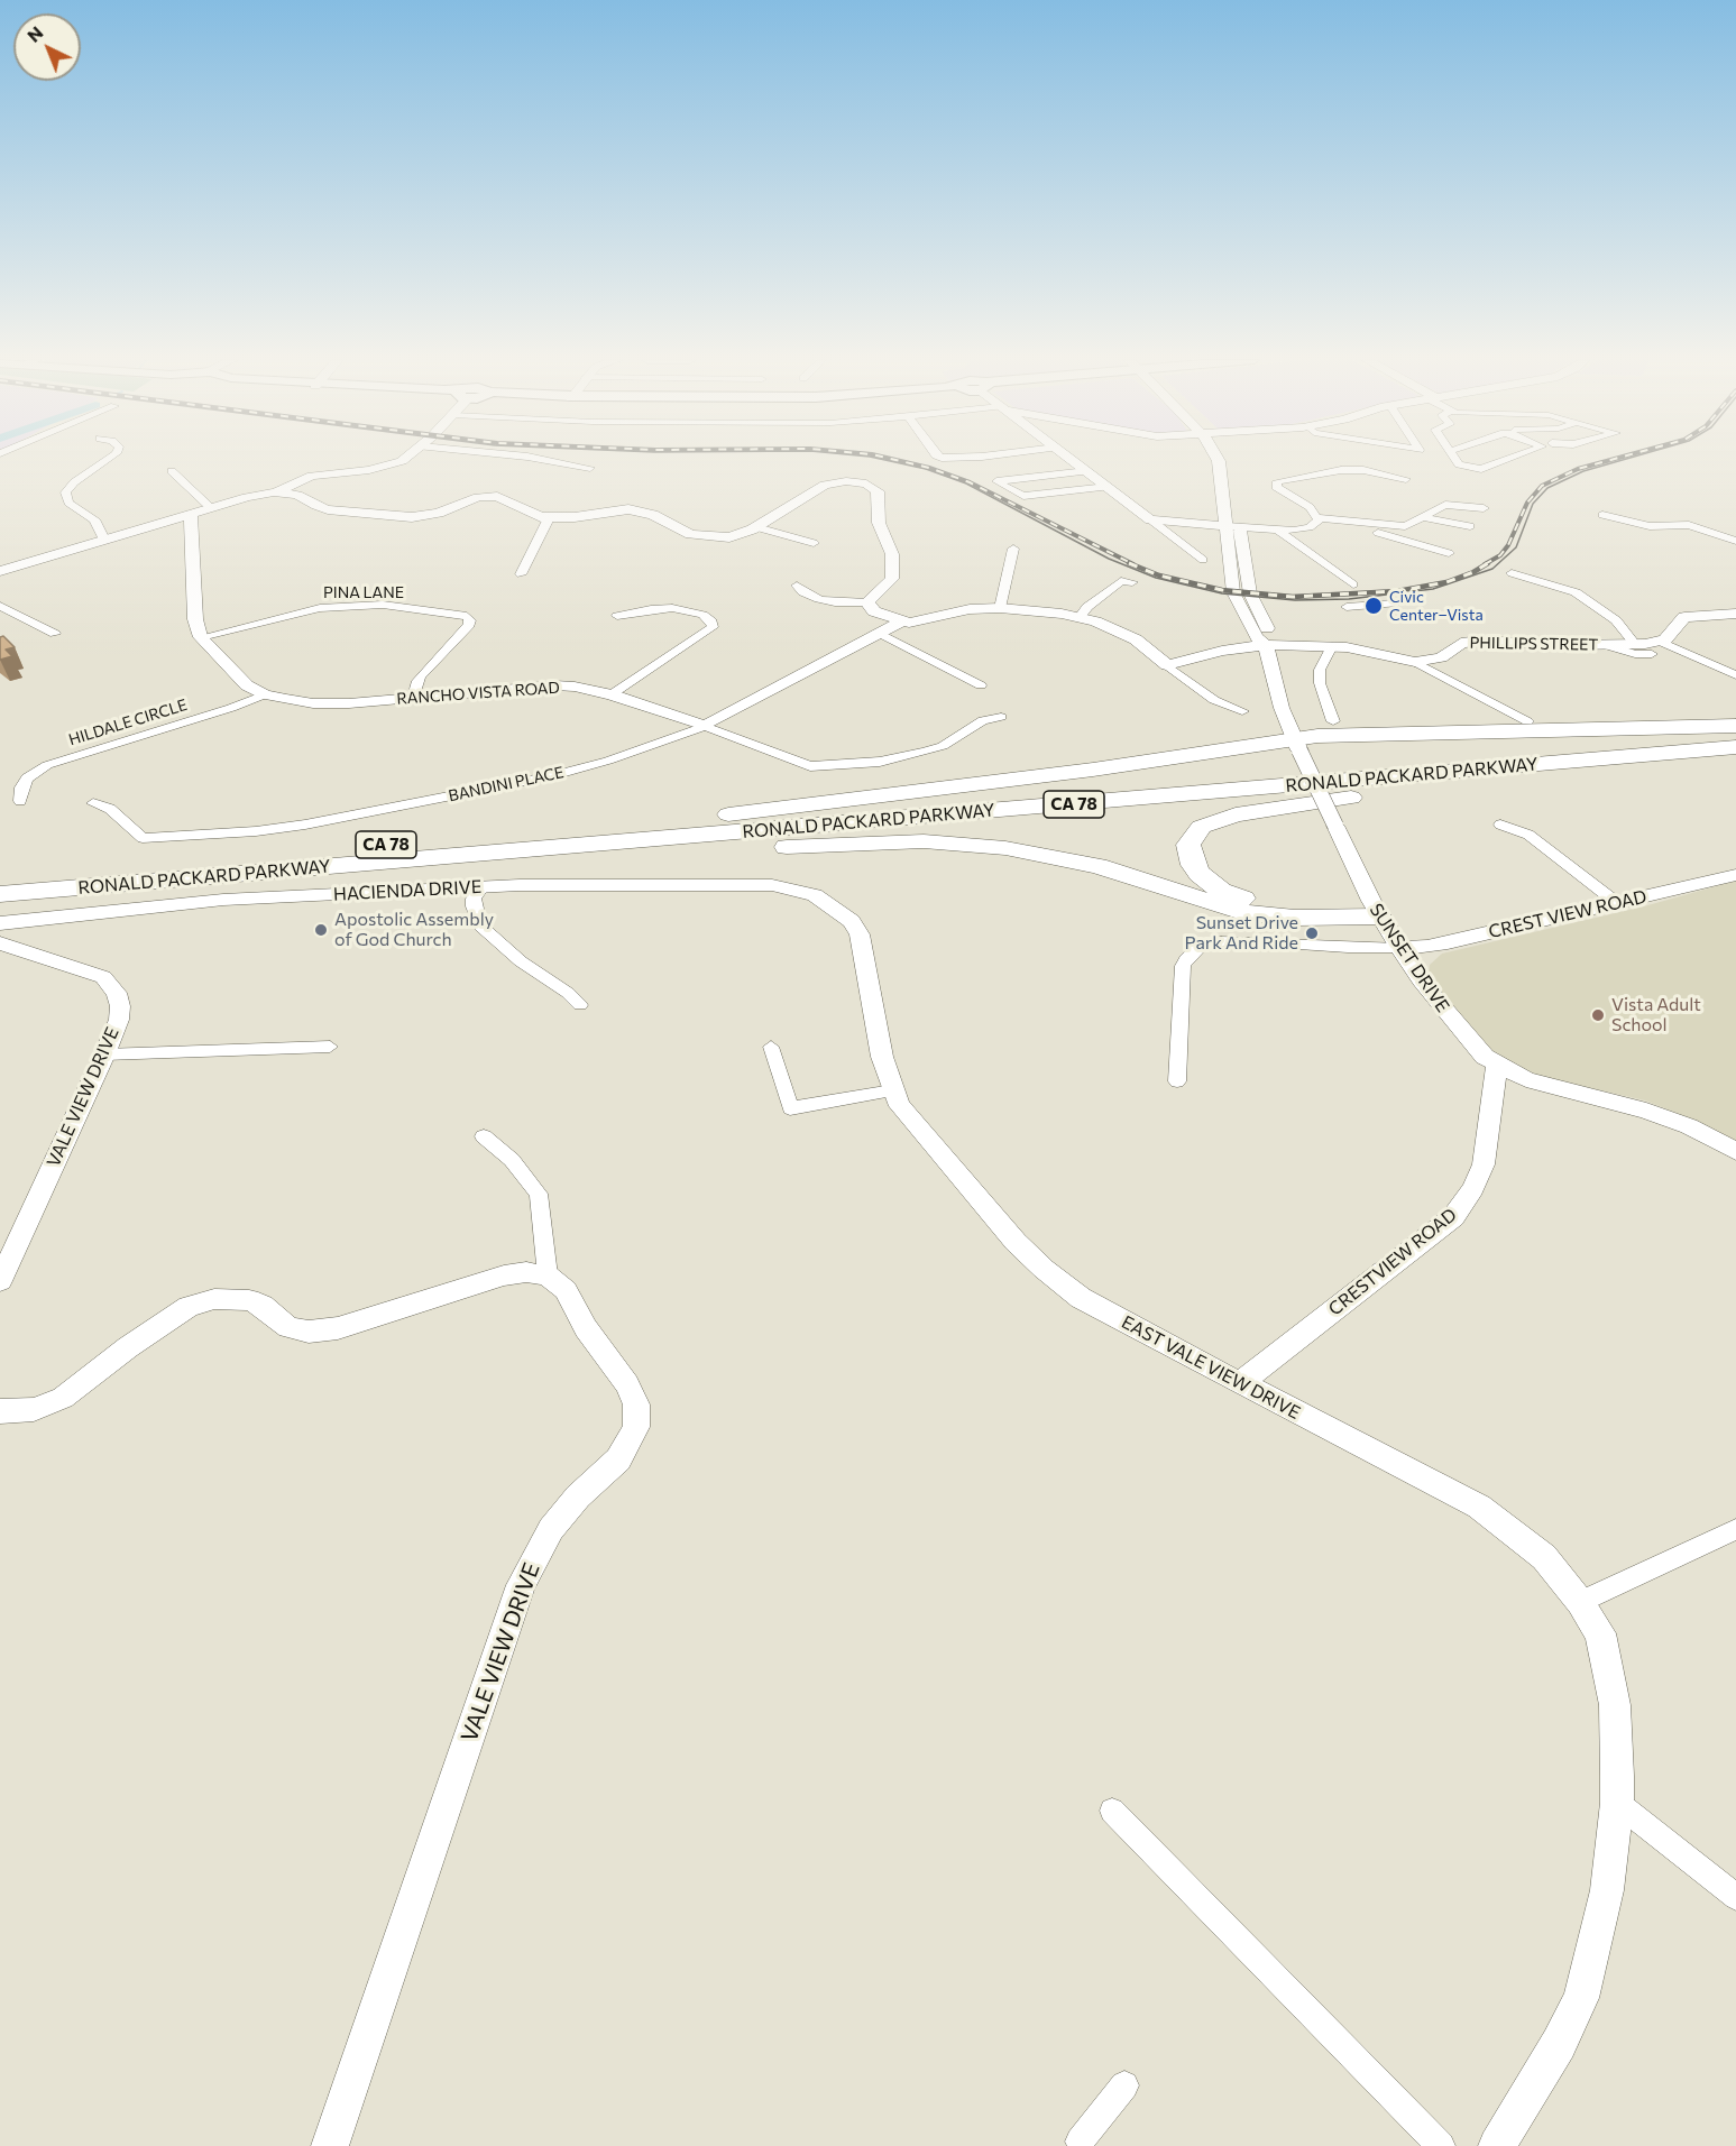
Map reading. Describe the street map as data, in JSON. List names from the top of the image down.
{
  "streets": {
    "highway": ["RONALD PACKARD PARKWAY", "CA 78"],
    "street": [
      "PINA LANE",
      "PHILLIPS STREET",
      "RANCHO VISTA ROAD",
      "HILDALE CIRCLE",
      "BANDINI PLACE",
      "HACIENDA DRIVE",
      "CREST VIEW ROAD",
      "SUNSET DRIVE",
      "VALE VIEW DRIVE",
      "CRESTVIEW ROAD",
      "EAST VALE VIEW DRIVE"
    ]
  },
  "crossings": [
    ["PINA LANE", "RANCHO VISTA ROAD"],
    ["PHILLIPS STREET", "SUNSET DRIVE"],
    ["RANCHO VISTA ROAD", "HILDALE CIRCLE"],
    ["RANCHO VISTA ROAD", "BANDINI PLACE"],
    ["HACIENDA DRIVE", "EAST VALE VIEW DRIVE"],
    ["CREST VIEW ROAD", "SUNSET DRIVE"],
    ["SUNSET DRIVE", "CRESTVIEW ROAD"],
    ["CRESTVIEW ROAD", "EAST VALE VIEW DRIVE"]
  ],
  "places": [
    "Civic Center–Vista",
    "Apostolic Assembly of God Church",
    "Sunset Drive Park And Ride",
    "Vista Adult School"
  ],
  "north": "top left"
}
